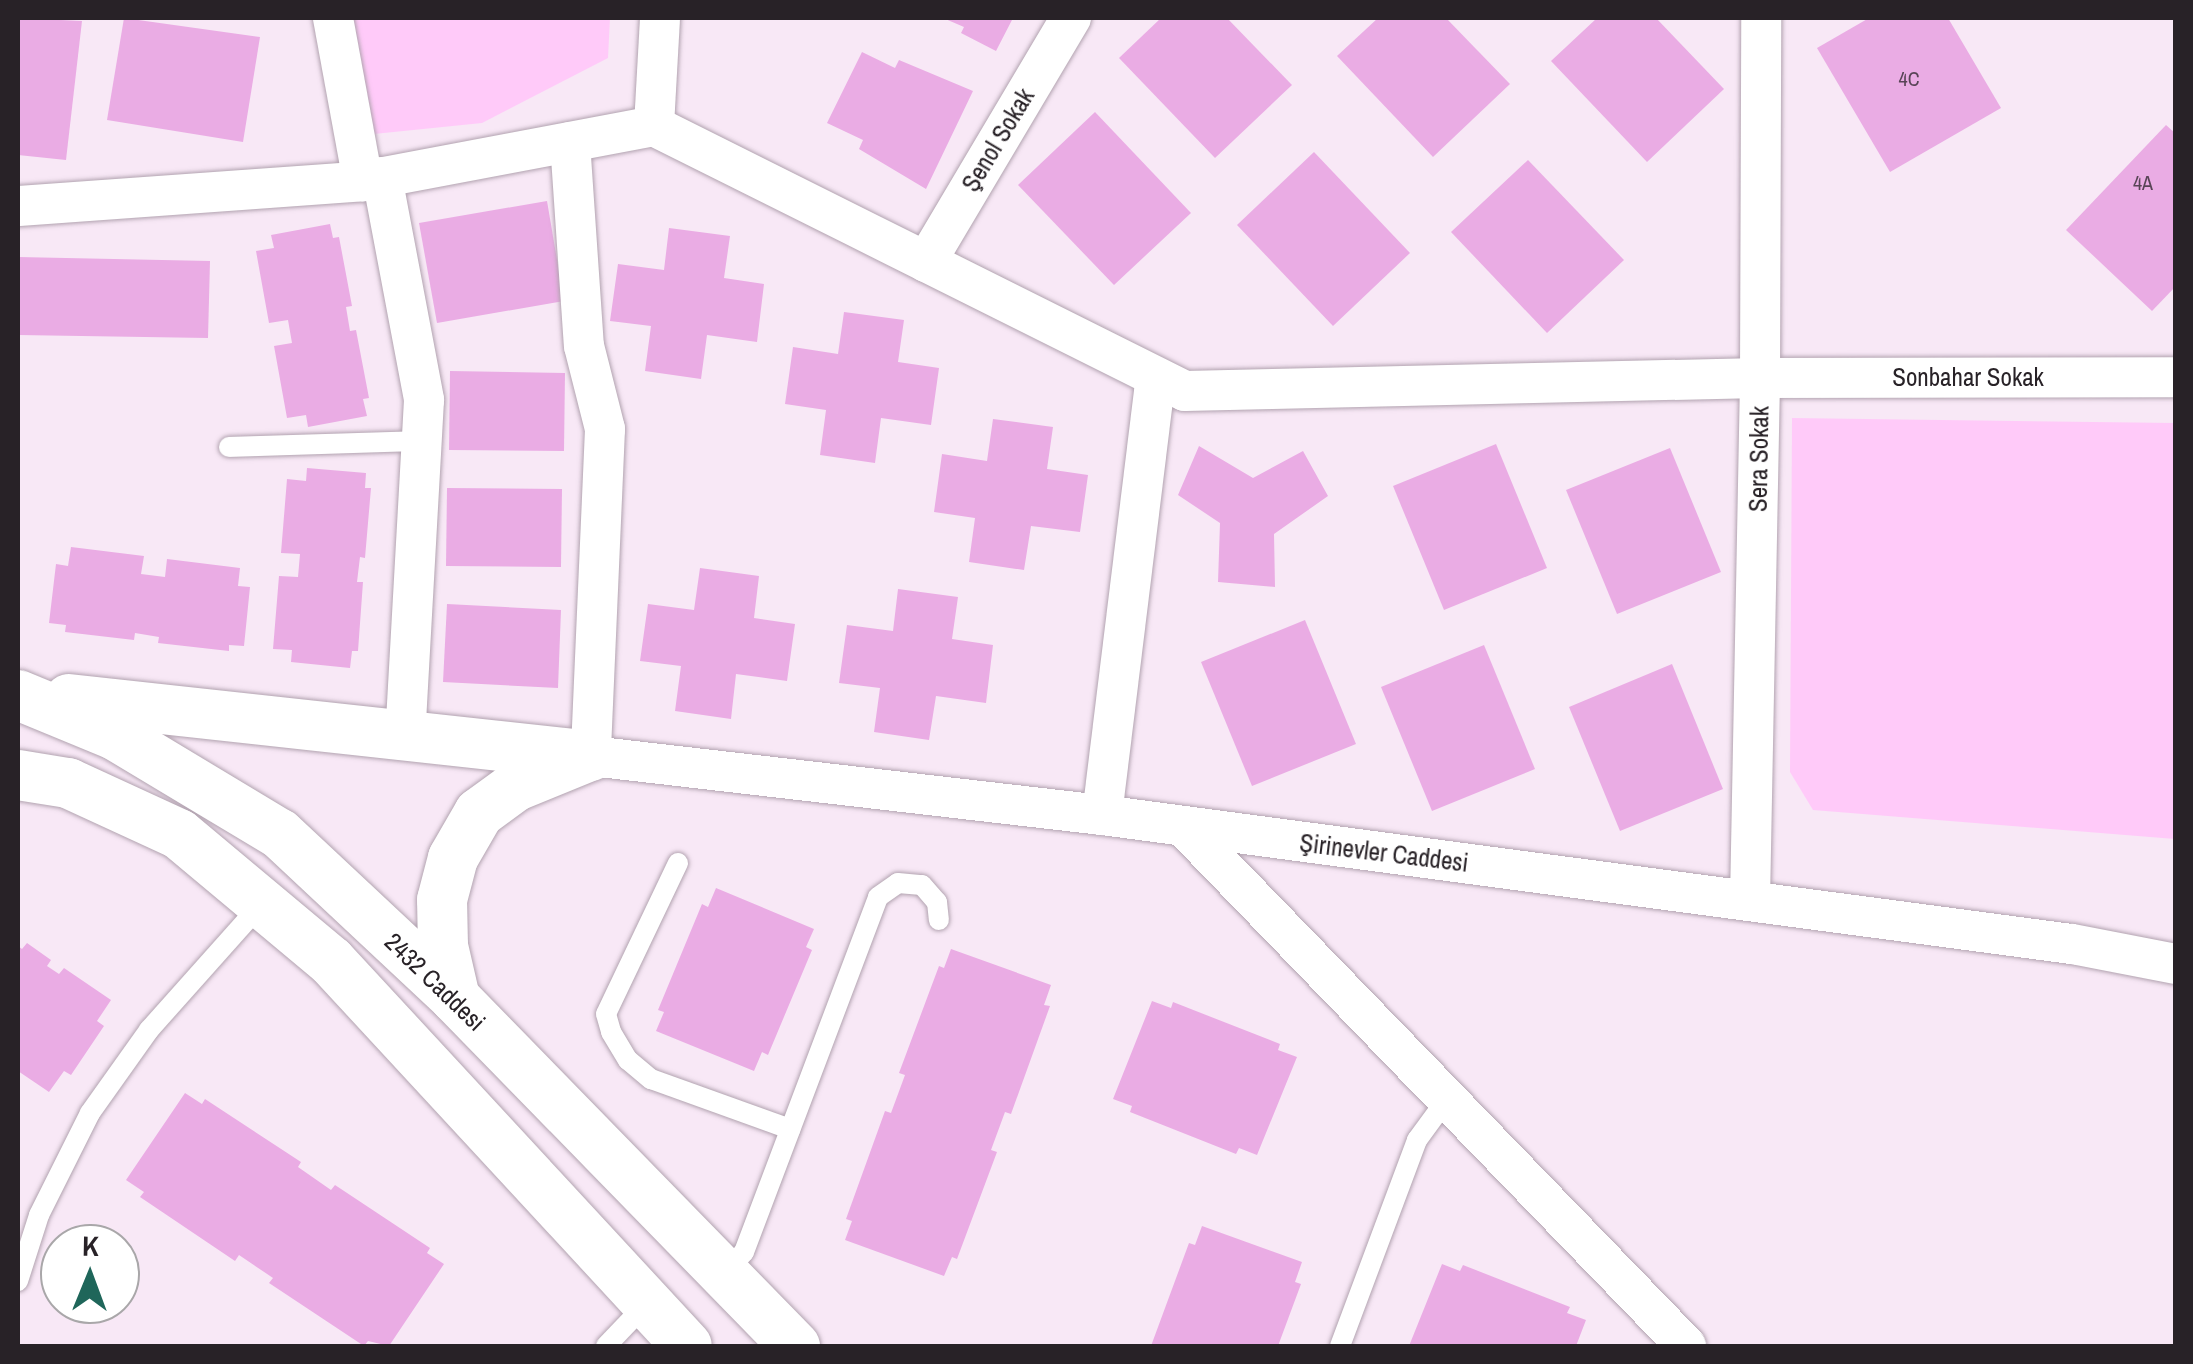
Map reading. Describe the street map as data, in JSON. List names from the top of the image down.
{
  "streets": {
    "street": [
      "Şenol Sokak",
      "Sonbahar Sokak",
      "Sera Sokak",
      "Şirinevler Caddesi",
      "2432 Caddesi"
    ]
  },
  "crossings": [
    ["Şenol Sokak", "Sonbahar Sokak"],
    ["Sonbahar Sokak", "Sera Sokak"],
    ["Sera Sokak", "Şirinevler Caddesi"]
  ],
  "house_numbers": ["4C", "4A"],
  "north": "top"
}
